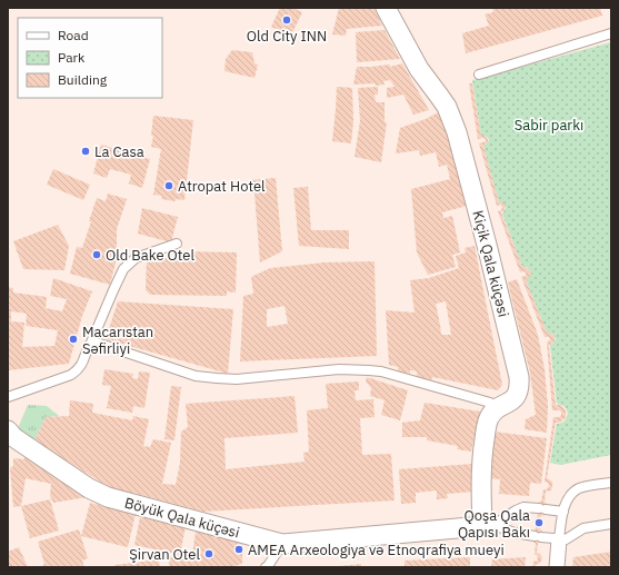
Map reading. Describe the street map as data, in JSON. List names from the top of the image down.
{
  "streets": {
    "street": ["Kiçik Qala küçəsi", "Böyük Qala küçəsi"]
  },
  "crossings": [
    ["Kiçik Qala küçəsi", "Böyük Qala küçəsi"]
  ],
  "parks": ["Sabir parkı"],
  "places": [
    "Old City INN",
    "La Casa",
    "Atropat Hotel",
    "Old Bake Otel",
    "Macarıstan Səfirliyi",
    "Qoşa Qala Qapısı Bakı",
    "AMEA Arxeologiya və Etnoqrafiya mueyi",
    "Şirvan Otel"
  ],
  "legend": ["Road", "Park", "Building"]
}
